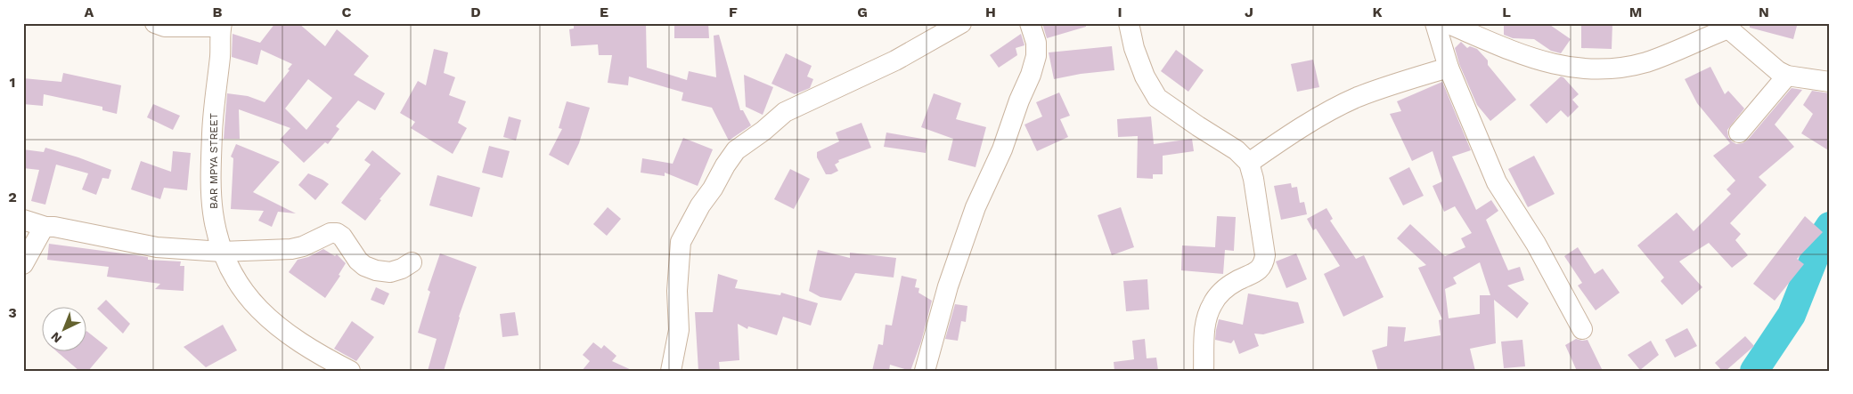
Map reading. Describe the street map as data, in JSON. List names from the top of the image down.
{
  "streets": {
    "street": ["BAR MPYA STREET"]
  },
  "north": "bottom left",
  "grid": {
    "columns": [
      "A",
      "B",
      "C",
      "D",
      "E",
      "F",
      "G",
      "H",
      "I",
      "J",
      "K",
      "L",
      "M",
      "N"
    ],
    "rows": ["1", "2", "3"]
  }
}
